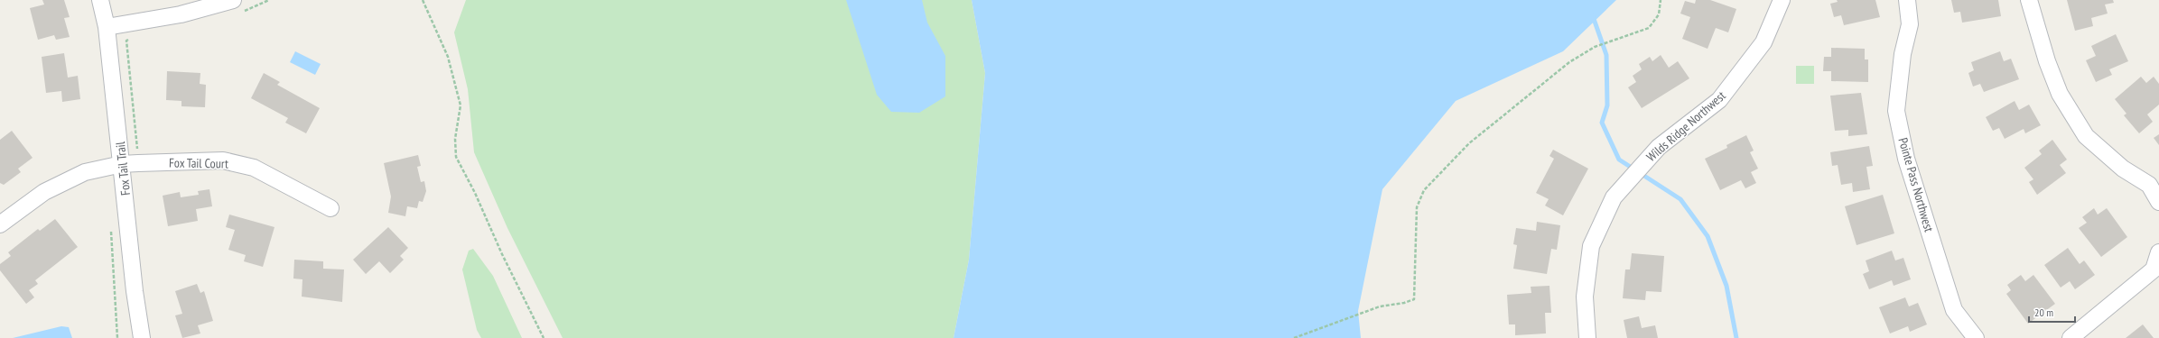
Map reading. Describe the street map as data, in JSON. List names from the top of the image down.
{
  "streets": {
    "street": [
      "Wilds Ridge Northwest",
      "Fox Tail Court",
      "Fox Tail Trail",
      "Pointe Pass Northwest"
    ]
  },
  "crossings": [
    ["Fox Tail Court", "Fox Tail Trail"]
  ],
  "scale_bar": "20 m"
}
